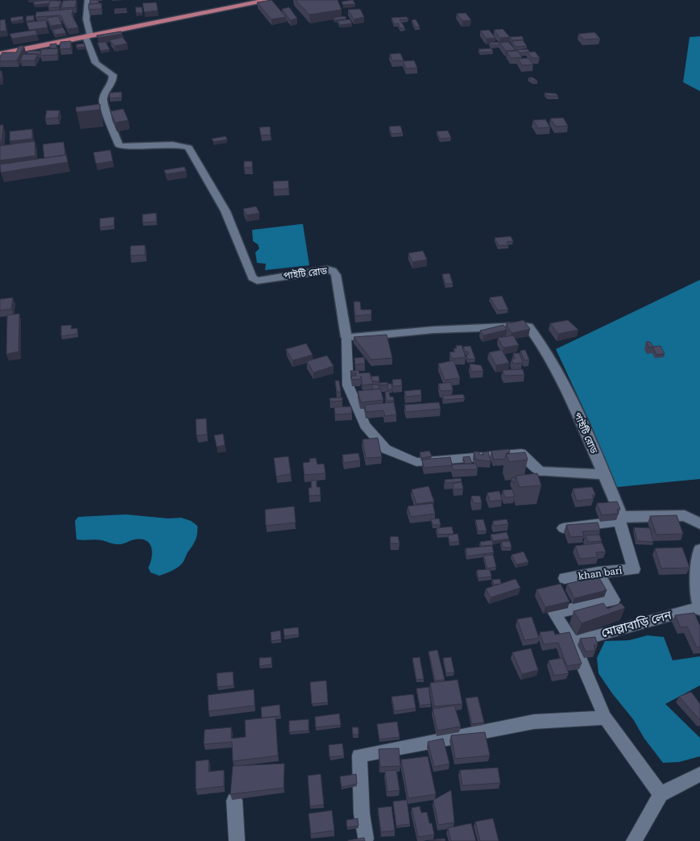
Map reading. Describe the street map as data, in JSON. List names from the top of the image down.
{
  "streets": {
    "street": ["পাইটি রোড", "khan bari", "মোল্লাবাড়ি লেন"]
  }
}
